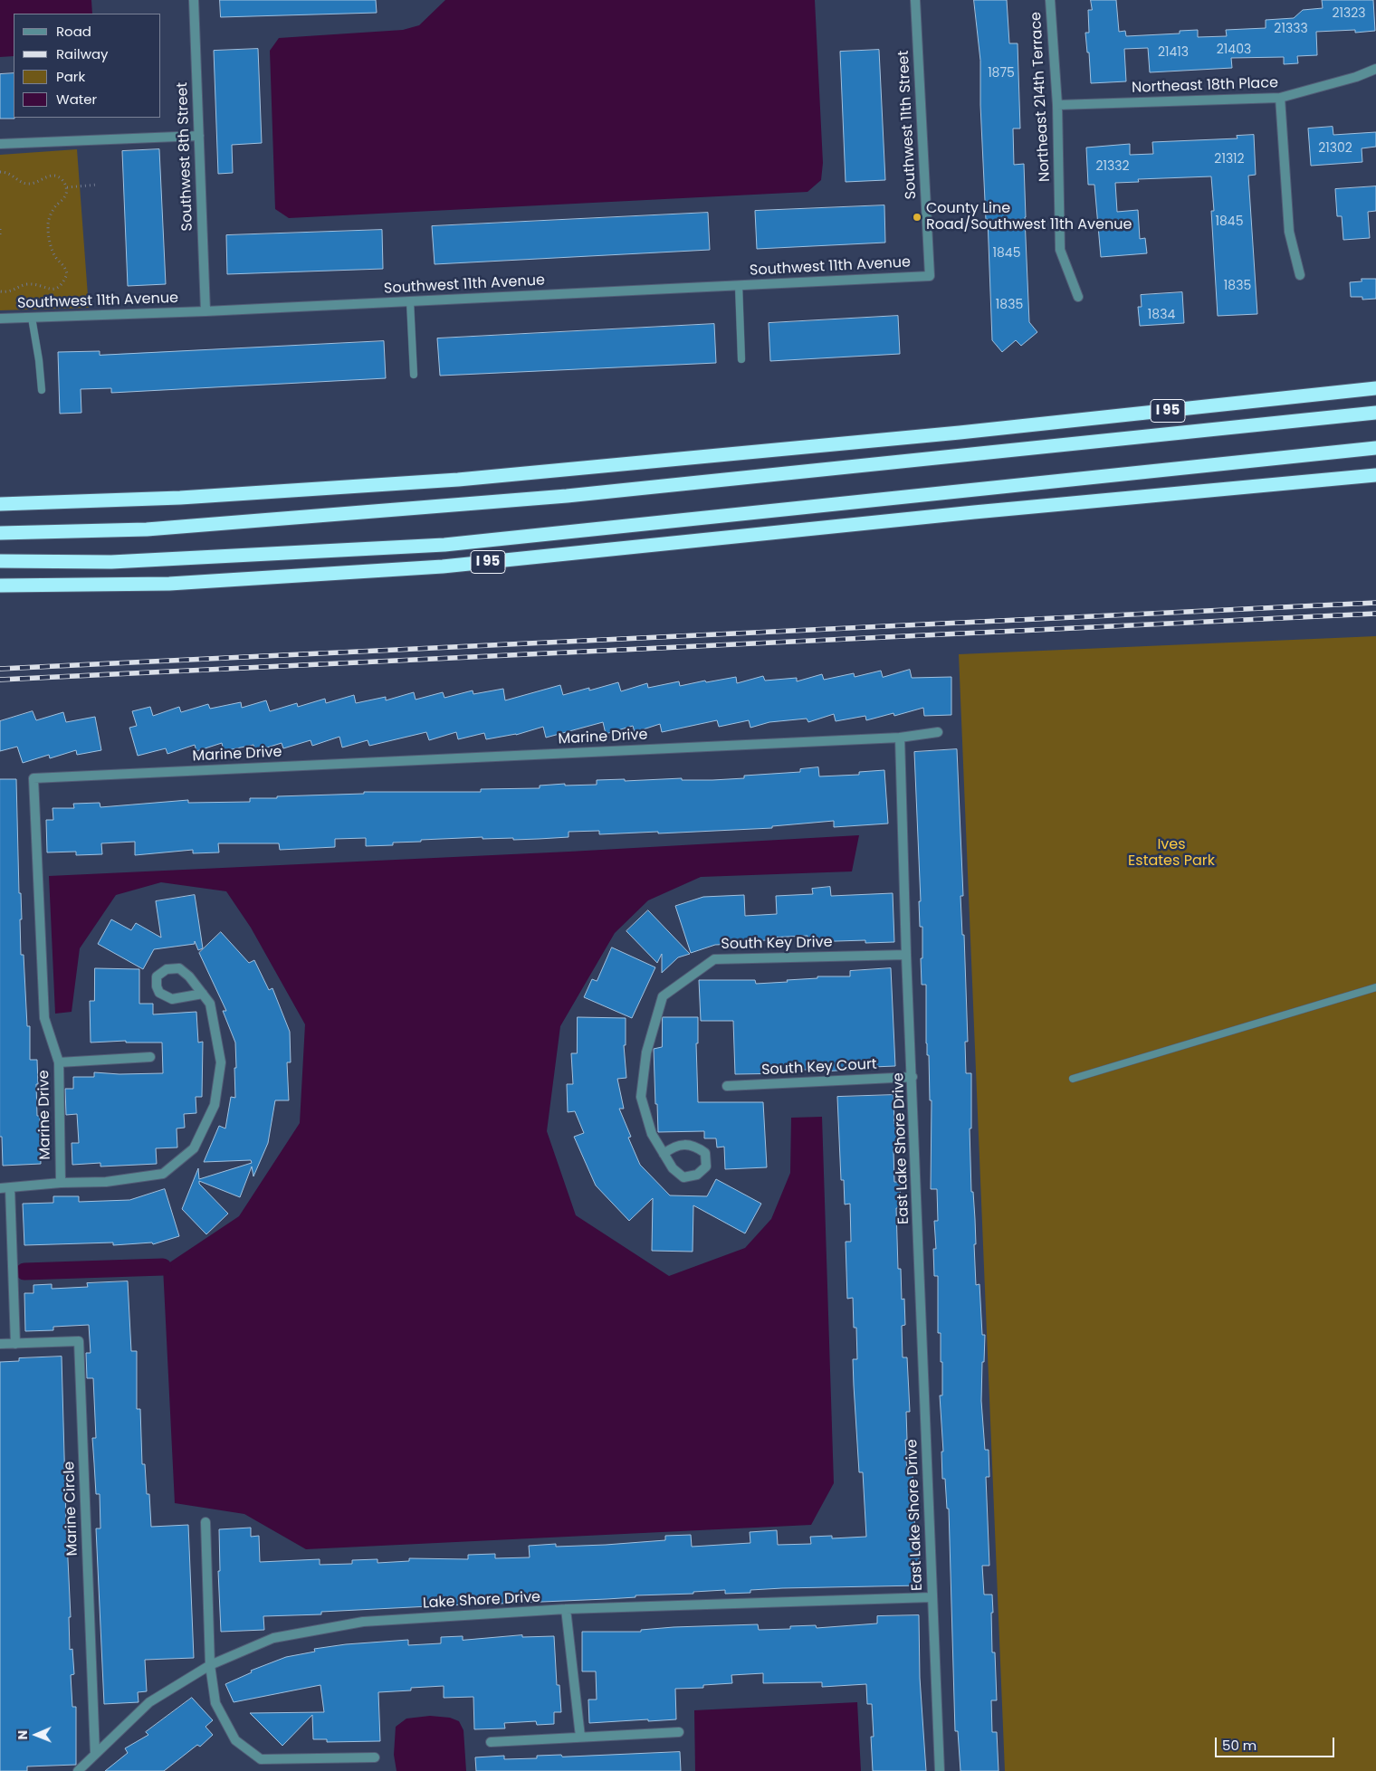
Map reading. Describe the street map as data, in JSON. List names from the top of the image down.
{
  "streets": {
    "highway": ["I 95"],
    "street": [
      "Northeast 18th Place",
      "Northeast 214th Terrace",
      "Southwest 11th Street",
      "Southwest 8th Street",
      "Southwest 11th Avenue",
      "Marine Drive",
      "South Key Drive",
      "South Key Court",
      "East Lake Shore Drive",
      "Marine Circle",
      "Lake Shore Drive"
    ]
  },
  "crossings": [
    ["Northeast 18th Place", "Northeast 214th Terrace"],
    ["Southwest 11th Street", "Southwest 11th Avenue"],
    ["Southwest 8th Street", "Southwest 11th Avenue"],
    ["Marine Drive", "East Lake Shore Drive"],
    ["South Key Drive", "East Lake Shore Drive"],
    ["South Key Court", "East Lake Shore Drive"],
    ["East Lake Shore Drive", "Lake Shore Drive"],
    ["Marine Circle", "Lake Shore Drive"]
  ],
  "parks": ["Ives Estates Park"],
  "places": ["County Line Road/Southwest 11th Avenue"],
  "house_numbers": [
    "21323",
    "21333",
    "21403",
    "21413",
    "1875",
    "21302",
    "21312",
    "21332",
    "1845",
    "1845",
    "1835",
    "1835",
    "1834"
  ],
  "legend": [
    "Road",
    "Railway",
    "Park",
    "Water"
  ],
  "scale_bar": "50 m",
  "north": "left"
}
